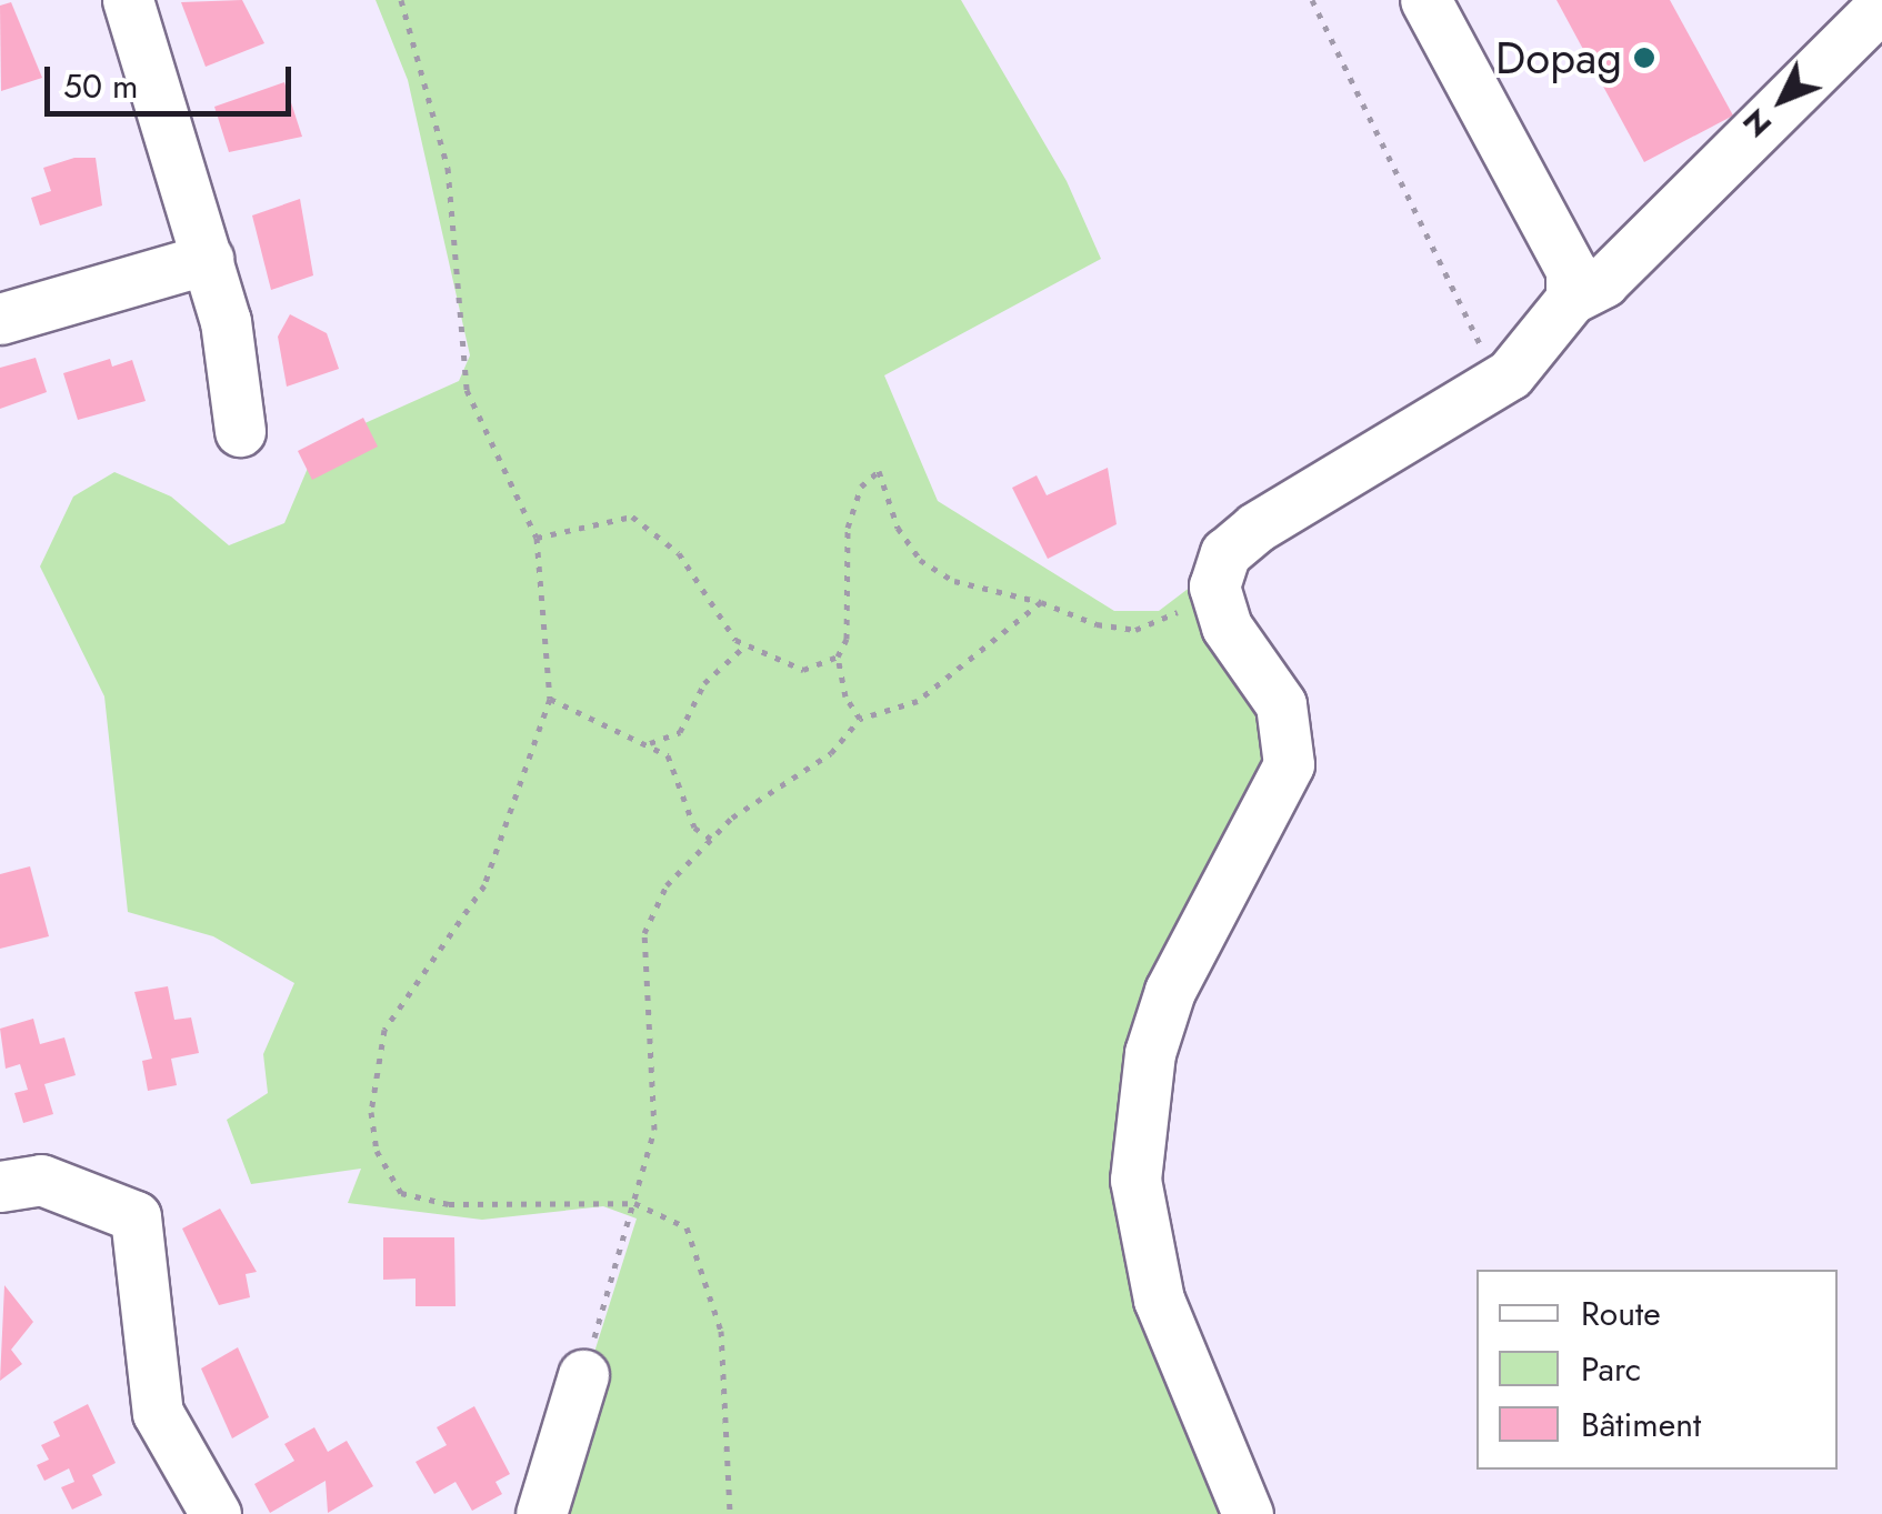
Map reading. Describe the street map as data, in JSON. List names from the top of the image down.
{
  "places": ["Dopag"],
  "legend": ["Route", "Parc", "Bâtiment"],
  "scale_bar": "50 m",
  "north": "bottom left"
}
